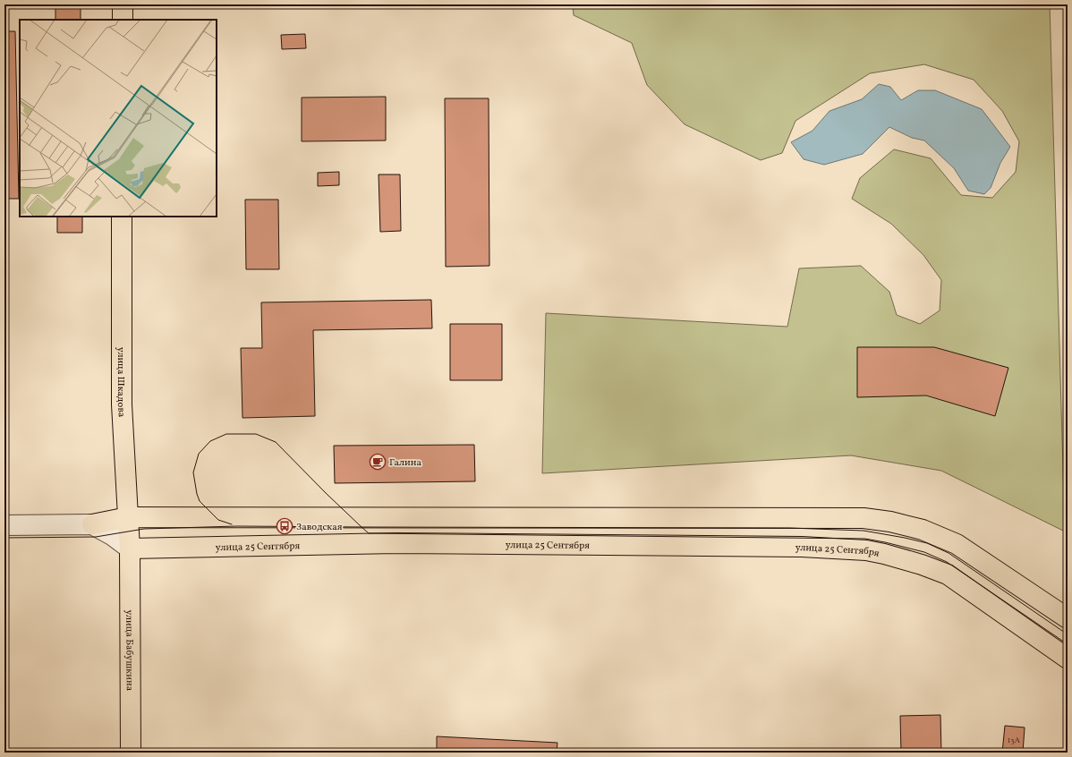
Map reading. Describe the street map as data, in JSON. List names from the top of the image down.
{
  "streets": {
    "main road": ["улица Шкадова", "улица 25 Сентября", "улица Бабушкина"]
  },
  "crossings": [
    ["улица Шкадова", "улица 25 Сентября"],
    ["улица Шкадова", "улица Бабушкина"],
    ["улица 25 Сентября", "улица Бабушкина"]
  ],
  "places": {
    "cafe": ["Галина"],
    "bus stop": ["Заводская"]
  },
  "house_numbers": ["13А"]
}
